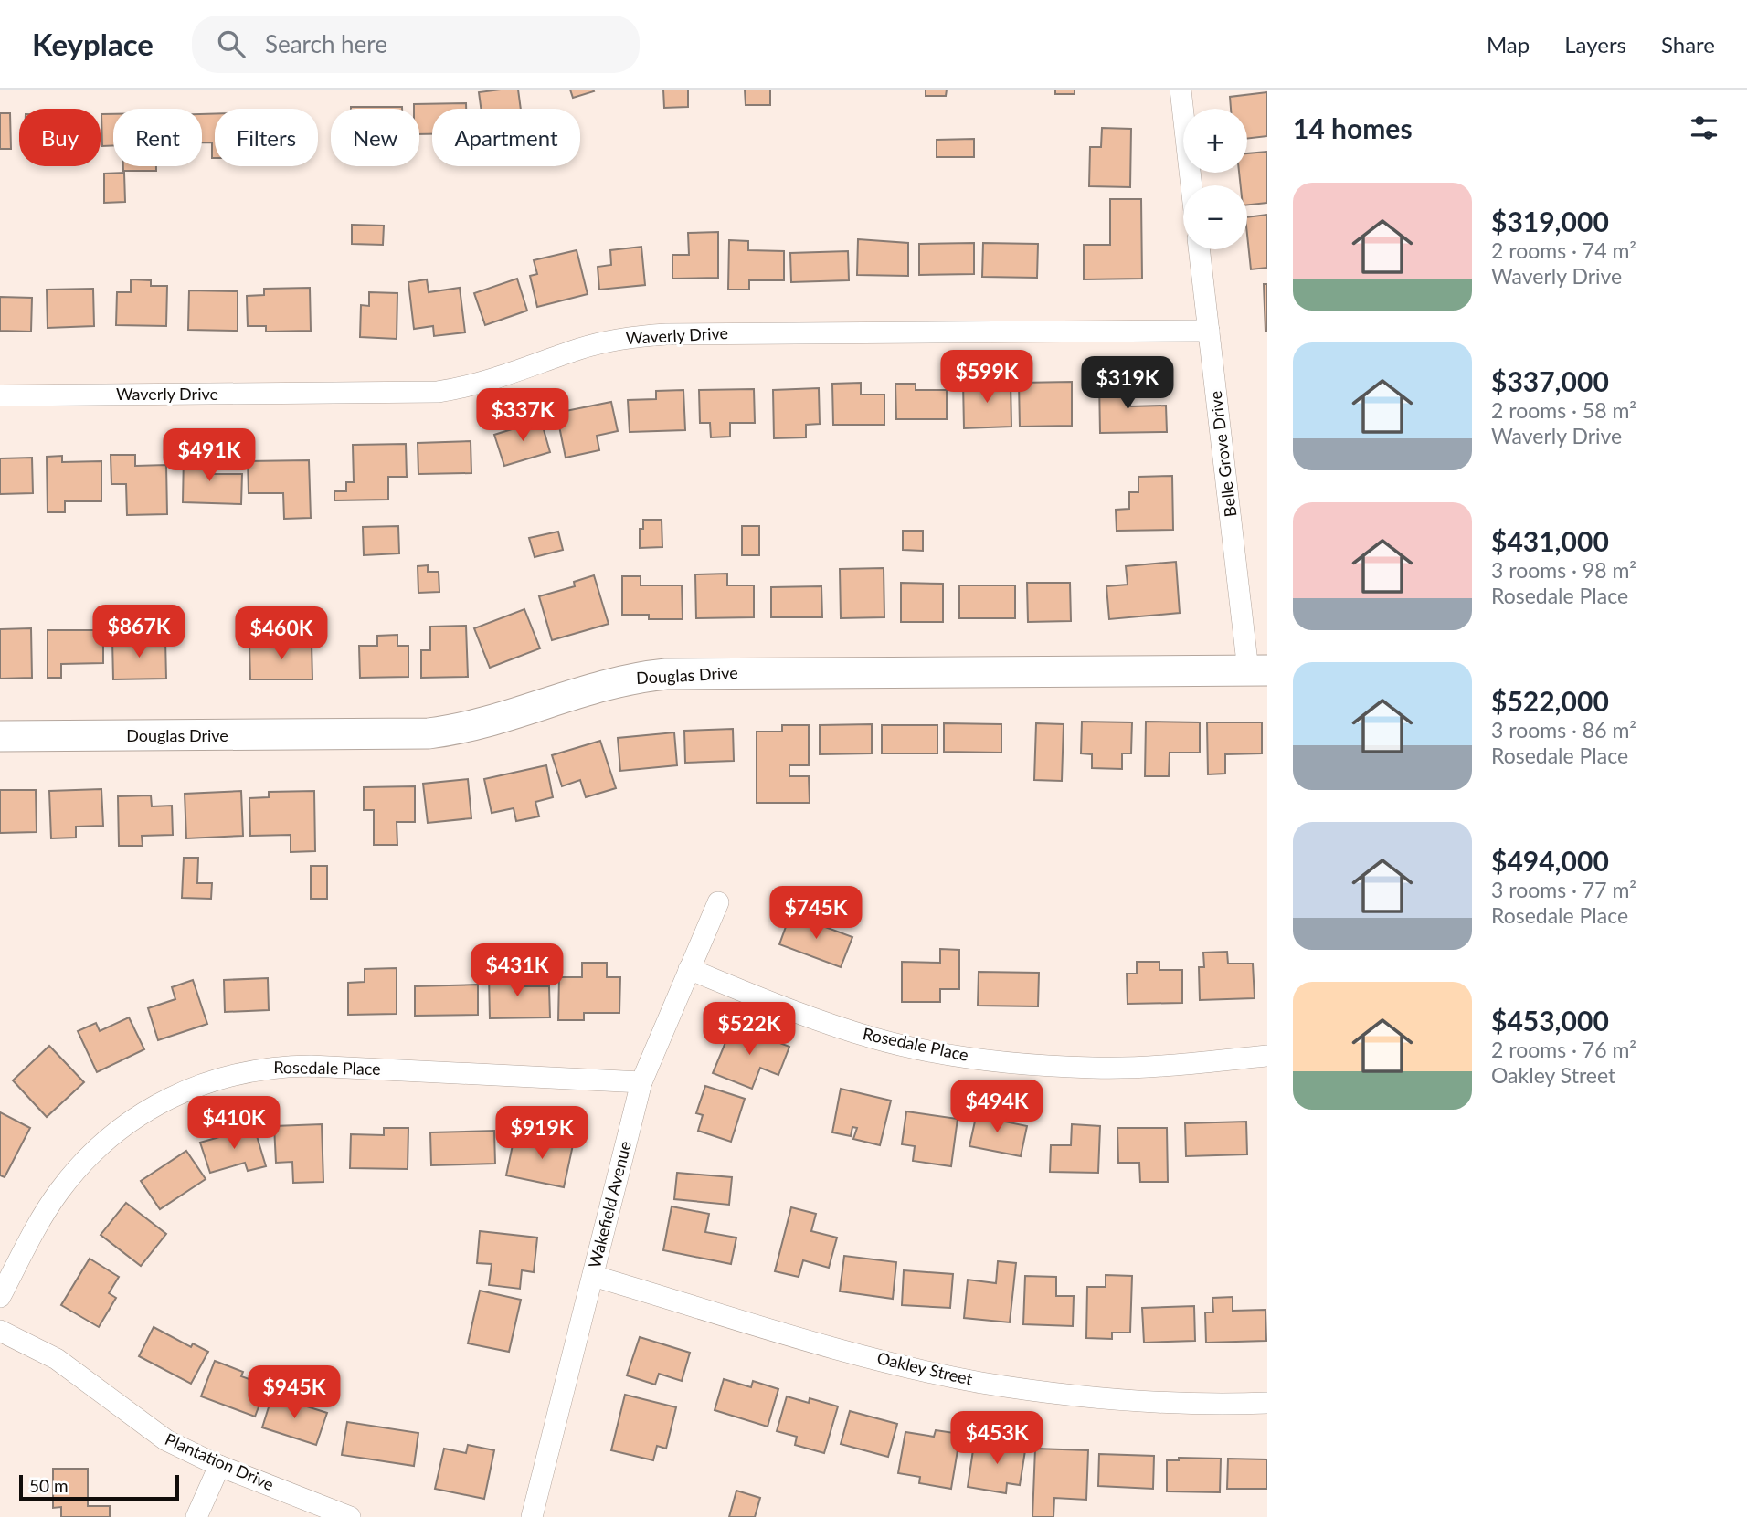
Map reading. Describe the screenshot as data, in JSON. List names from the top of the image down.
{
  "streets": {
    "street": [
      "Waverly Drive",
      "Belle Grove Drive",
      "Douglas Drive",
      "Rosedale Place",
      "Wakefield Avenue",
      "Oakley Street",
      "Plantation Drive"
    ]
  },
  "crossings": [
    ["Waverly Drive", "Belle Grove Drive"],
    ["Belle Grove Drive", "Douglas Drive"],
    ["Rosedale Place", "Wakefield Avenue"],
    ["Wakefield Avenue", "Oakley Street"]
  ],
  "scale_bar": "50 m",
  "page": {
    "header": "Keyplace",
    "search": "Search here",
    "nav": ["Map", "Layers", "Share"],
    "heading": "14 homes",
    "map_buttons": ["+", "−"],
    "chip": [
      "Buy",
      "Rent",
      "Filters",
      "New",
      "Apartment"
    ],
    "list": [
      {
        "name": "$319,000",
        "note": "2 rooms · 74 m² · Waverly Drive"
      },
      {
        "name": "$337,000",
        "note": "2 rooms · 58 m² · Waverly Drive"
      },
      {
        "name": "$431,000",
        "note": "3 rooms · 98 m² · Rosedale Place"
      },
      {
        "name": "$522,000",
        "note": "3 rooms · 86 m² · Rosedale Place"
      },
      {
        "name": "$494,000",
        "note": "3 rooms · 77 m² · Rosedale Place"
      },
      {
        "name": "$453,000",
        "note": "2 rooms · 76 m² · Oakley Street"
      }
    ],
    "price": [
      "$599K",
      "$319K",
      "$337K",
      "$491K",
      "$867K",
      "$460K",
      "$745K",
      "$431K",
      "$522K",
      "$494K",
      "$410K",
      "$919K",
      "$945K",
      "$453K"
    ],
    "scale": "50 m"
  }
}
